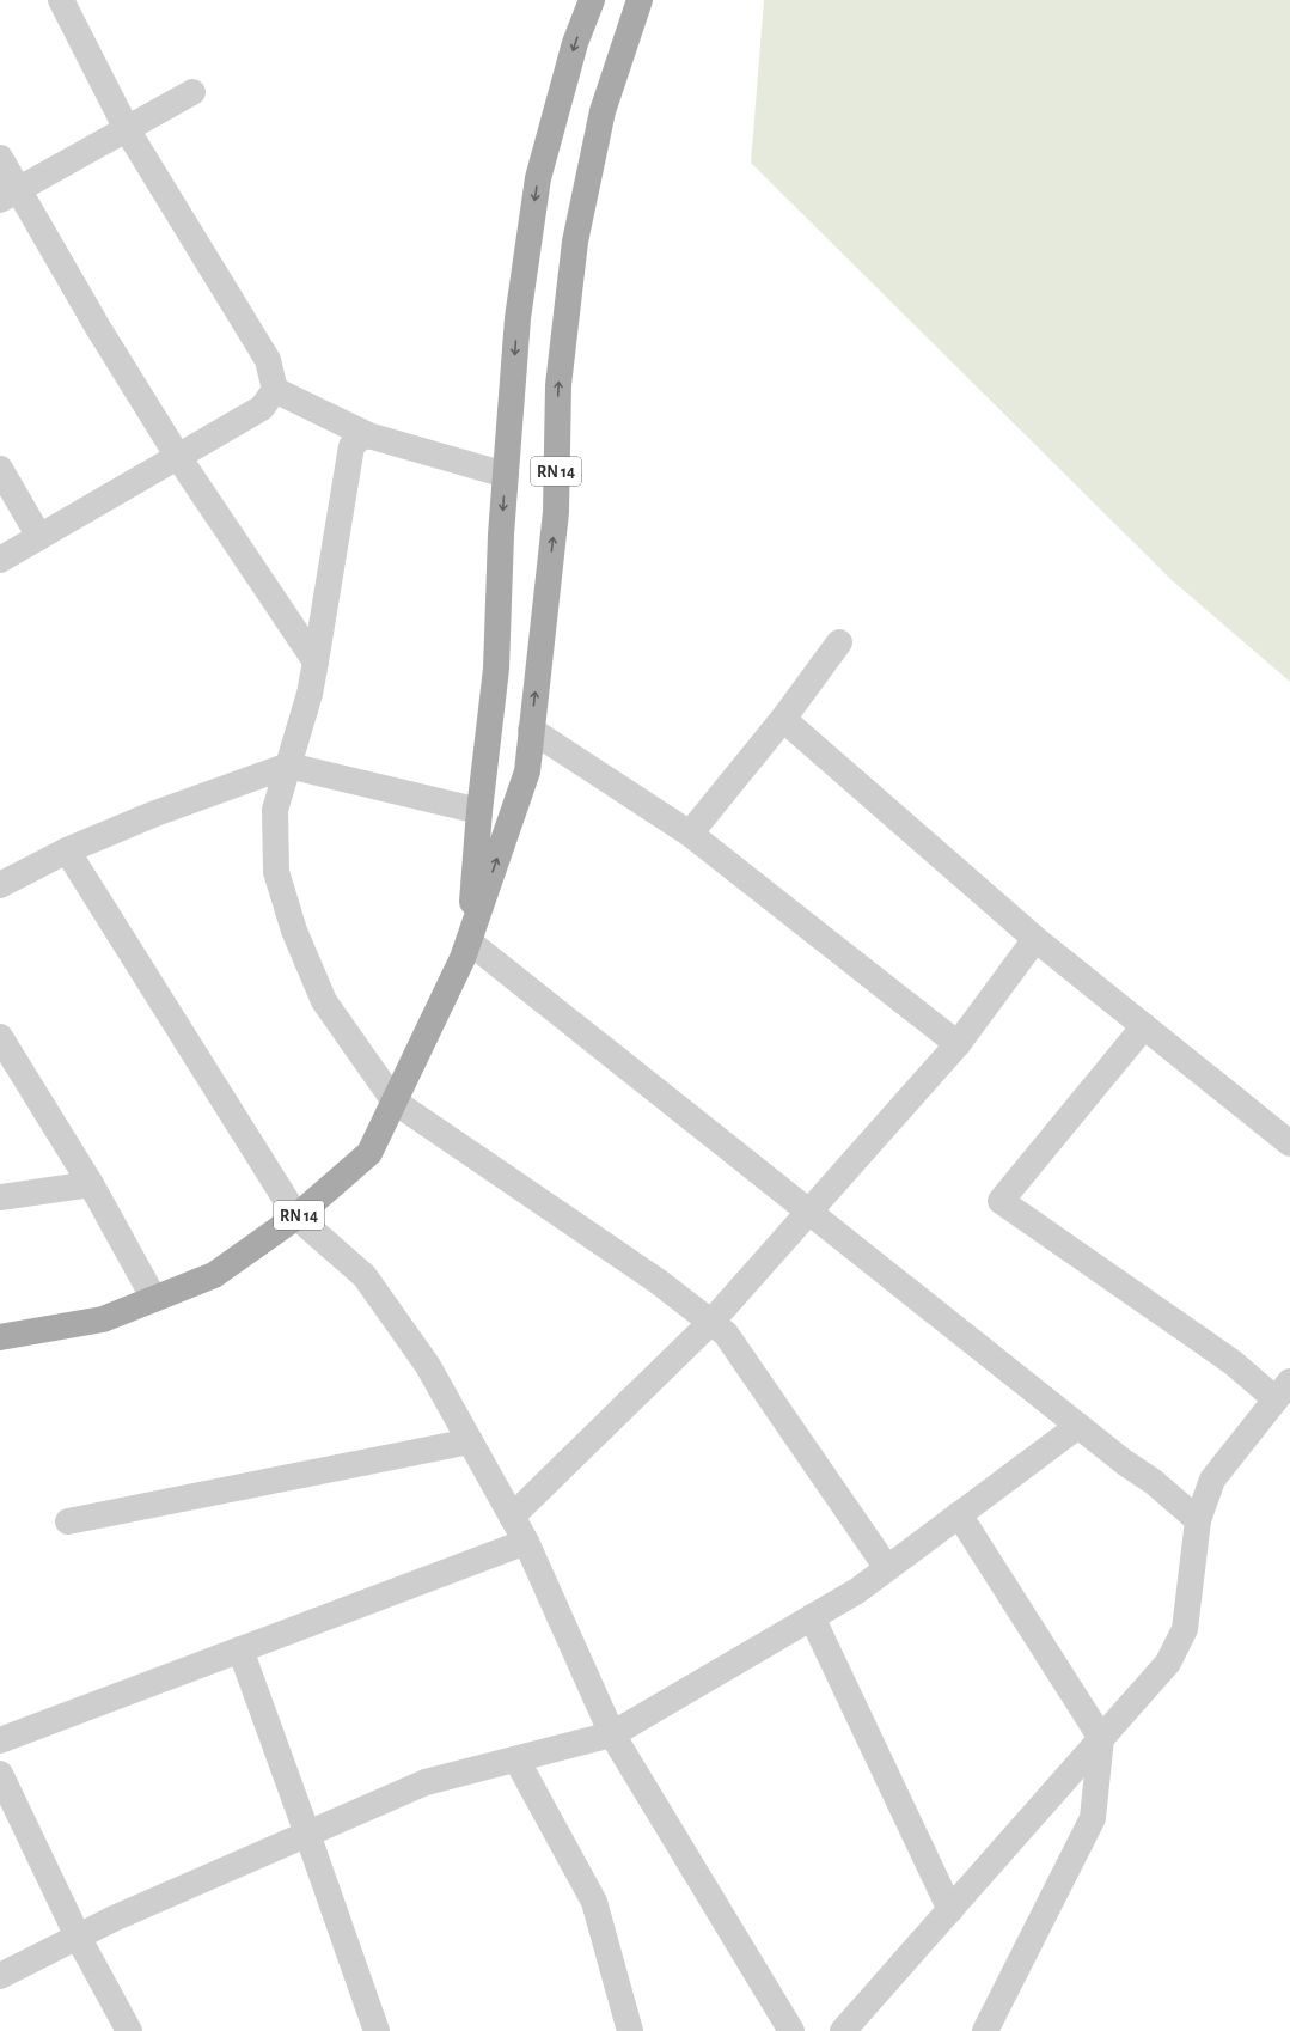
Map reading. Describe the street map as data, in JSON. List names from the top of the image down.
{
  "streets": {
    "main road": ["RN 14"]
  }
}
